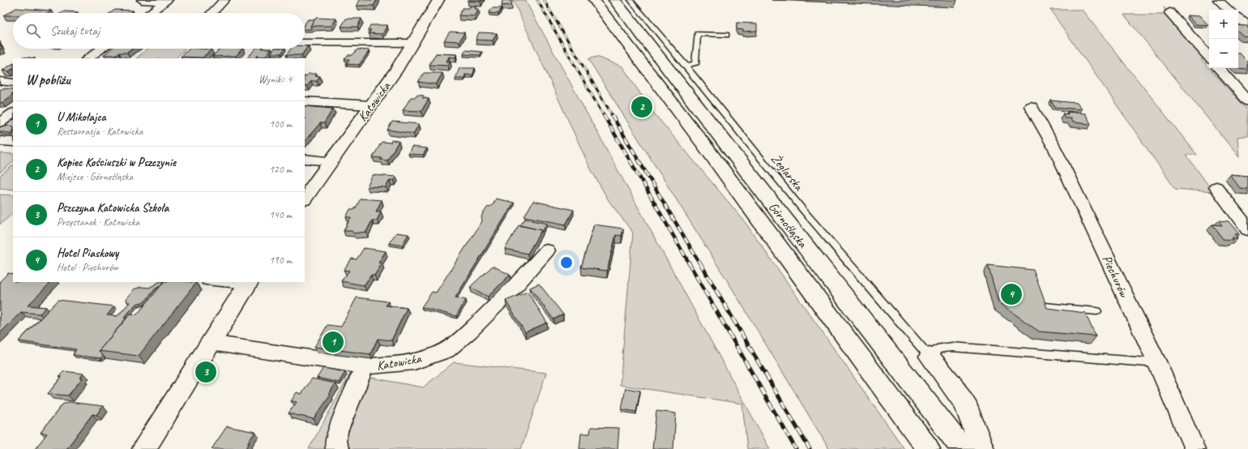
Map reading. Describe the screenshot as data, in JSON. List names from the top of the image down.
{
  "streets": {
    "main road": ["Katowicka", "Górnośląska"],
    "street": ["Piechurów"],
    "lane": ["Żeglarska"]
  },
  "page": {
    "map_buttons": ["+", "−"],
    "search": "Szukaj tutaj",
    "heading": ["W pobliżu", "Wyniki: 4"],
    "pins": [
      "2",
      "4",
      "1",
      "3"
    ],
    "list": [
      {
        "mark": "1",
        "name": "U Mikołajca",
        "note": "Restauracja · Katowicka",
        "value": "100 m"
      },
      {
        "mark": "2",
        "name": "Kopiec Kościuszki w Pszczynie",
        "note": "Miejsce · Górnośląska",
        "value": "120 m"
      },
      {
        "mark": "3",
        "name": "Pszczyna Katowicka Szkoła",
        "note": "Przystanek · Katowicka",
        "value": "140 m"
      },
      {
        "mark": "4",
        "name": "Hotel Piaskowy",
        "note": "Hotel · Piechurów",
        "value": "190 m"
      }
    ]
  }
}
